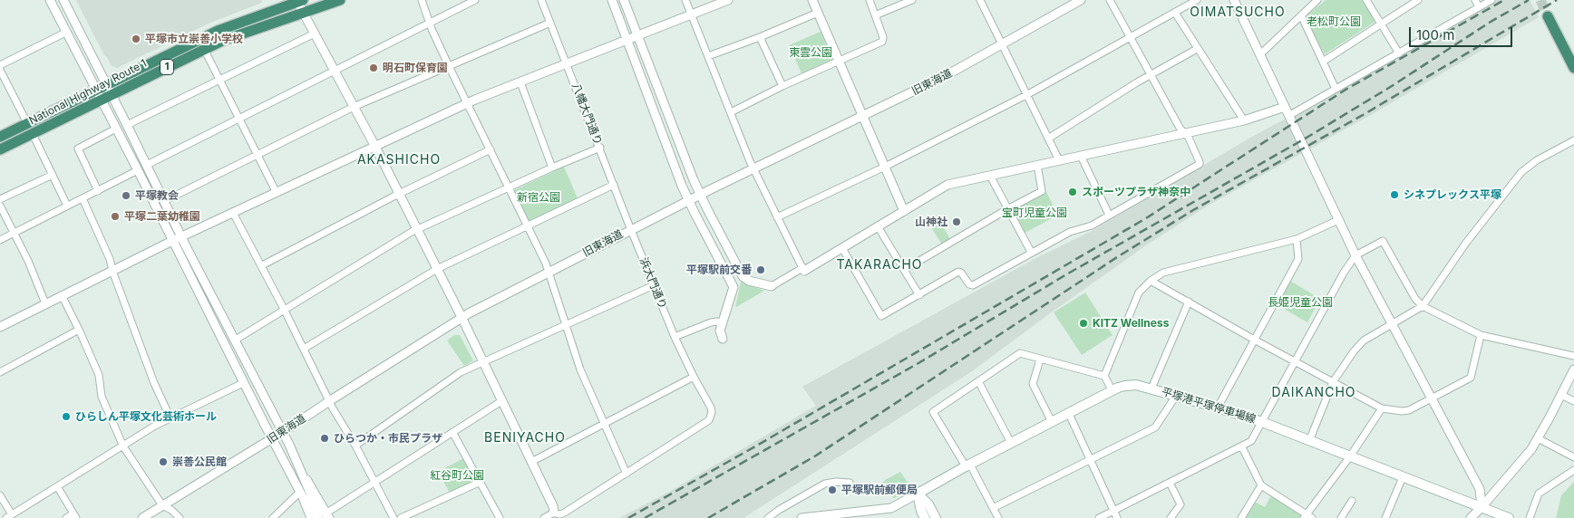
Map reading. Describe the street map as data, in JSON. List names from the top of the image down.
{
  "streets": {
    "highway": ["1", "National Highway Route 1"],
    "main road": ["平塚港平塚停車場線"],
    "street": ["旧東海道", "八幡大門通り", "浜大門通り"]
  },
  "crossings": [
    ["旧東海道", "八幡大門通り"],
    ["旧東海道", "浜大門通り"],
    ["八幡大門通り", "浜大門通り"]
  ],
  "districts": [
    "OIMATSUCHO",
    "AKASHICHO",
    "TAKARACHO",
    "DAIKANCHO",
    "BENIYACHO"
  ],
  "parks": [
    "老松町公園",
    "東雲公園",
    "新宿公園",
    "宝町児童公園",
    "長姫児童公園",
    "紅谷町公園"
  ],
  "places": [
    "平塚市立崇善小学校",
    "明石町保育園",
    "スポーツプラザ神奈中",
    "シネプレックス平塚",
    "平塚教会",
    "平塚二葉幼稚園",
    "山神社",
    "平塚駅前交番",
    "KITZ Wellness",
    "ひらしん平塚文化芸術ホール",
    "ひらつか・市民プラザ",
    "崇善公民館",
    "平塚駅前郵便局"
  ],
  "scale_bar": "100 m"
}
